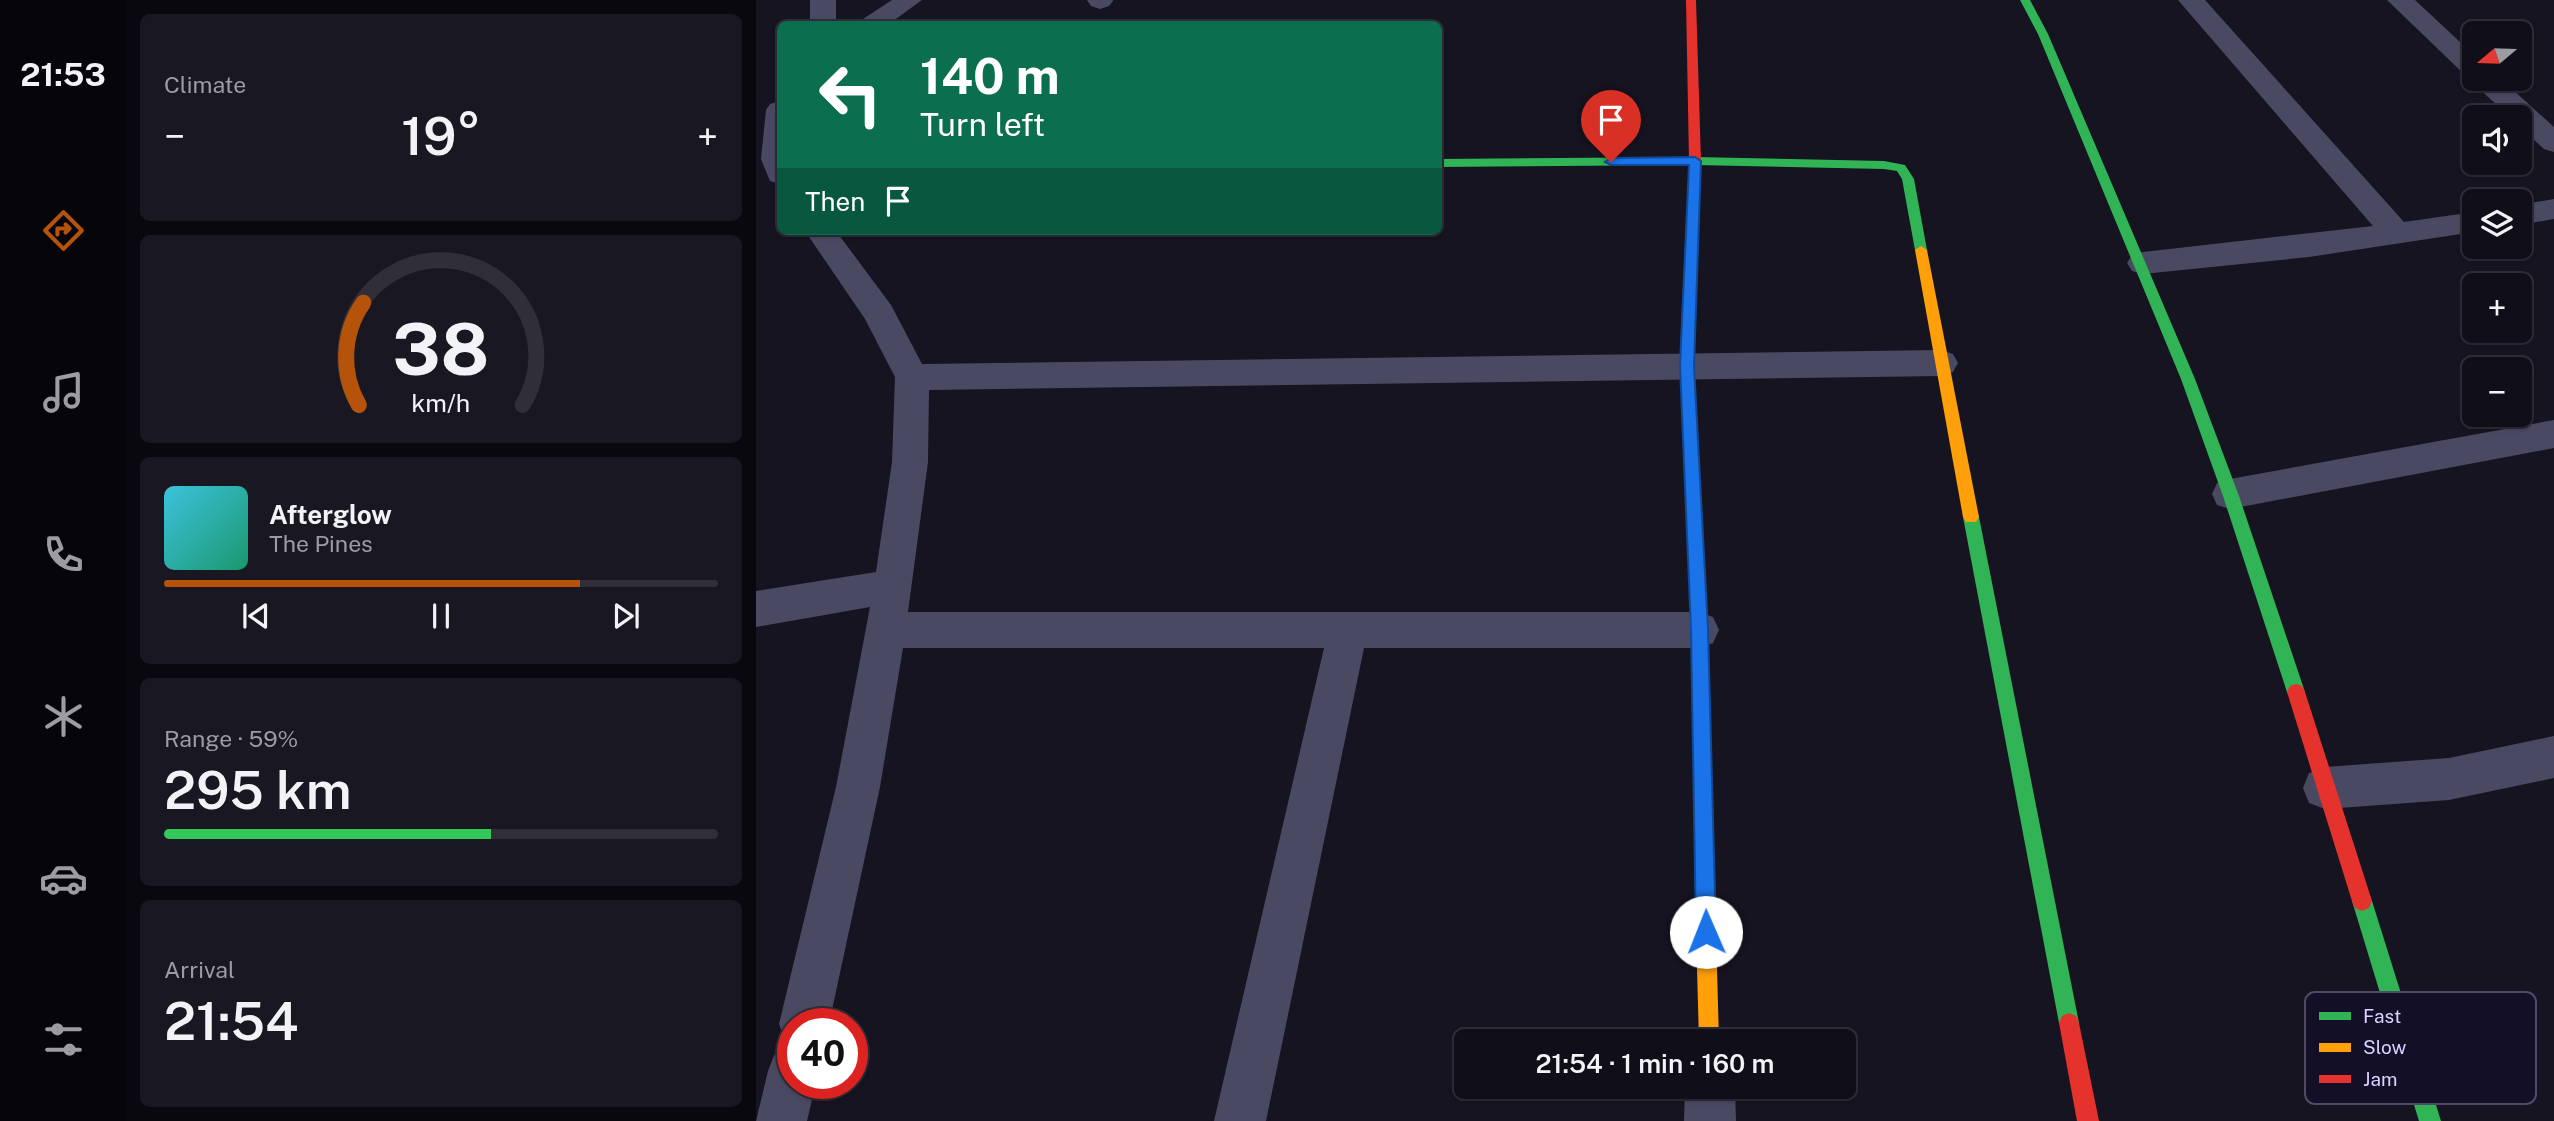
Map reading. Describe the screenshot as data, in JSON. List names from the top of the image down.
{
  "legend": ["Fast", "Slow", "Jam"],
  "north": "left",
  "page": {
    "tabs": "21:53",
    "tile": [
      "Climate",
      ["Range · 59%", "295 km"],
      ["Arrival", "21:54"]
    ],
    "map_buttons": ["+", "−"],
    "turn": ["140 m", "Turn left"],
    "heat": ["−", "19°", "+"],
    "then": "Then",
    "song": ["Afterglow", "The Pines"],
    "limit": "40",
    "trip": "21:54 · 1 min · 160 m",
    "gauge": ["38", "km/h"]
  }
}
